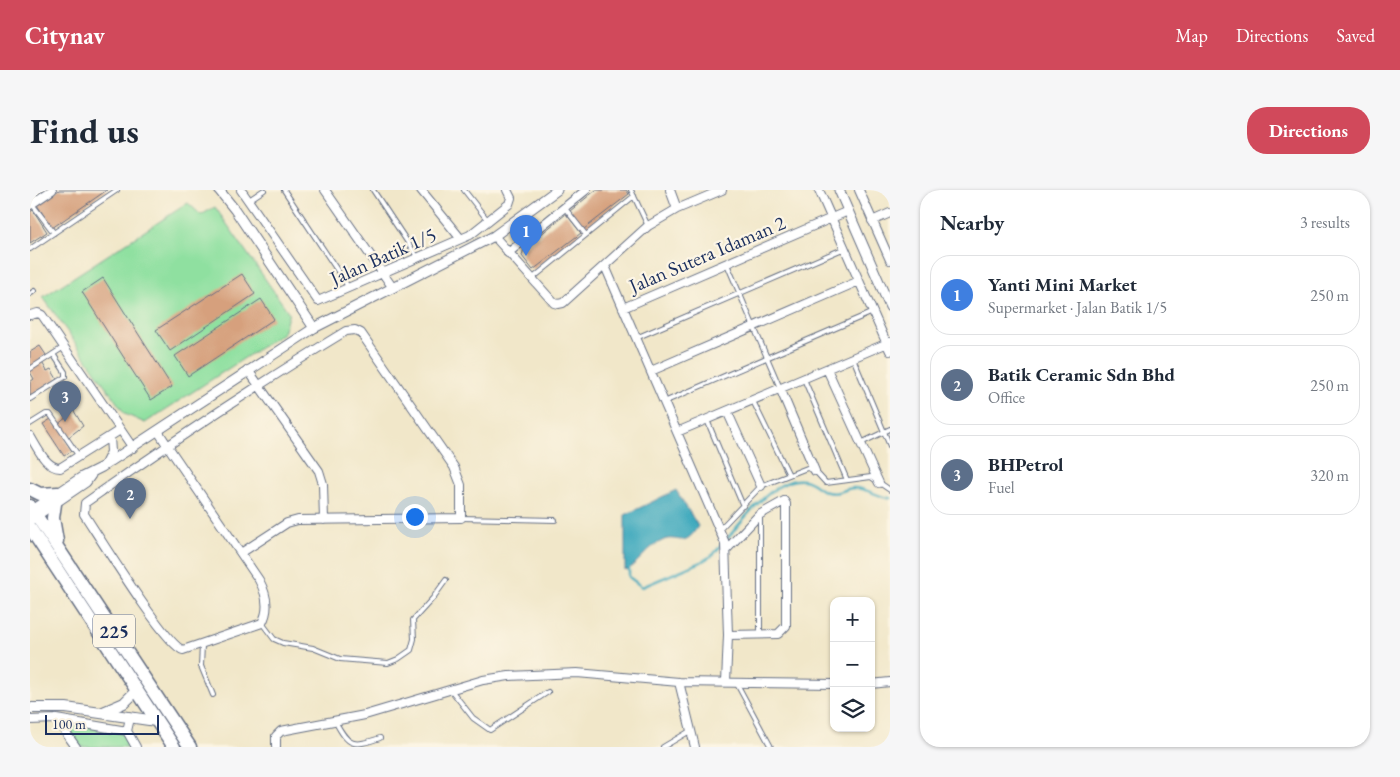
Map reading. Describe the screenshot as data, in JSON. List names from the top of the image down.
{
  "streets": {
    "highway": ["225"],
    "street": ["Jalan Sutera Idaman 2", "Jalan Batik 1/5"]
  },
  "scale_bar": "100 m",
  "page": {
    "header": "Citynav",
    "nav": ["Map", "Directions", "Saved"],
    "buttons": "Directions",
    "title": "Find us",
    "heading": ["Nearby", "3 results"],
    "pins": ["1", "3", "2"],
    "list": [
      {
        "mark": "1",
        "name": "Yanti Mini Market",
        "note": "Supermarket · Jalan Batik 1/5",
        "value": "250 m"
      },
      {
        "mark": "2",
        "name": "Batik Ceramic Sdn Bhd",
        "note": "Office",
        "value": "250 m"
      },
      {
        "mark": "3",
        "name": "BHPetrol",
        "note": "Fuel",
        "value": "320 m"
      }
    ],
    "map_buttons": ["+", "−"],
    "scale": "100 m"
  }
}
